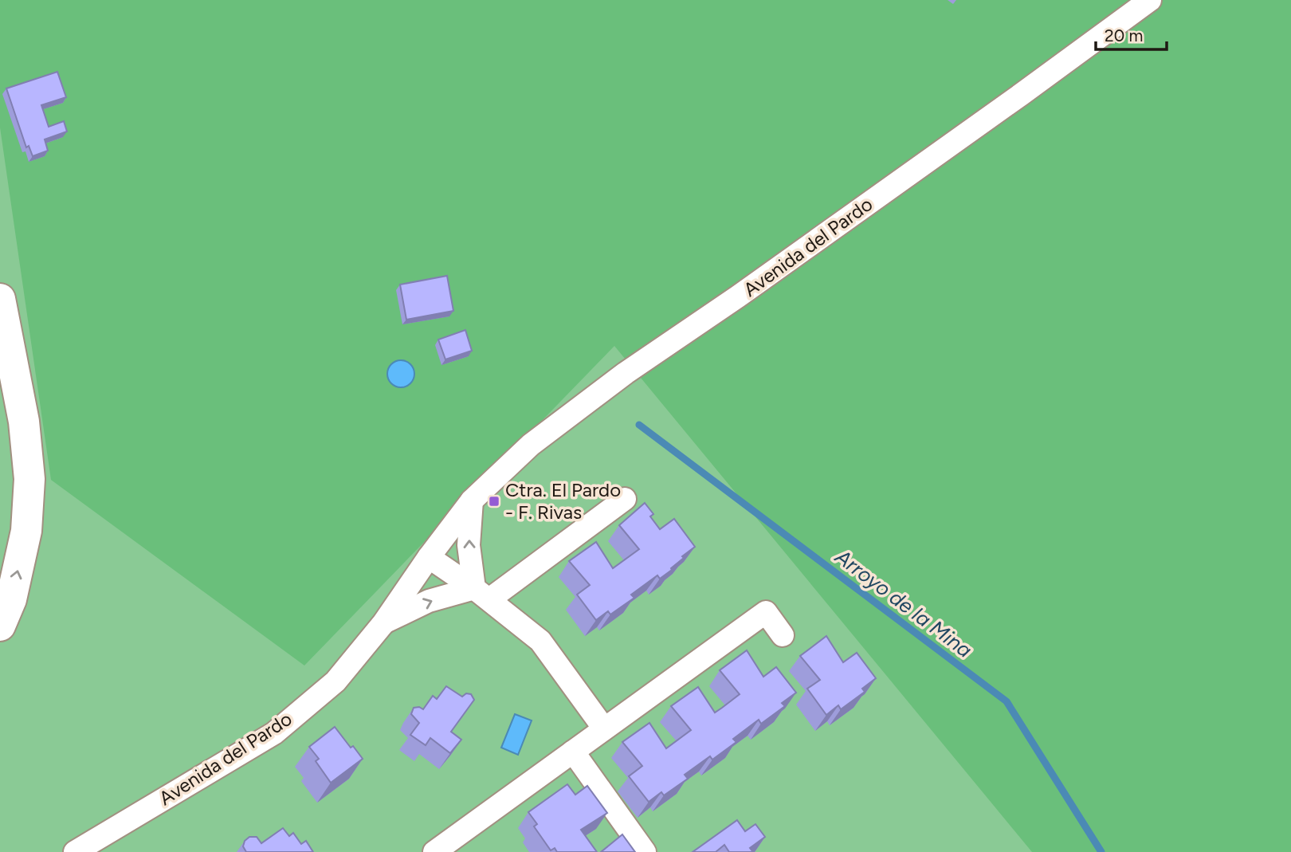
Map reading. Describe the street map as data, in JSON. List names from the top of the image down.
{
  "streets": {
    "street": ["Avenida del Pardo"]
  },
  "water": ["Arroyo de la Mina"],
  "places": {
    "transit": ["Ctra. El Pardo - F. Rivas"]
  },
  "scale_bar": "20 m"
}
